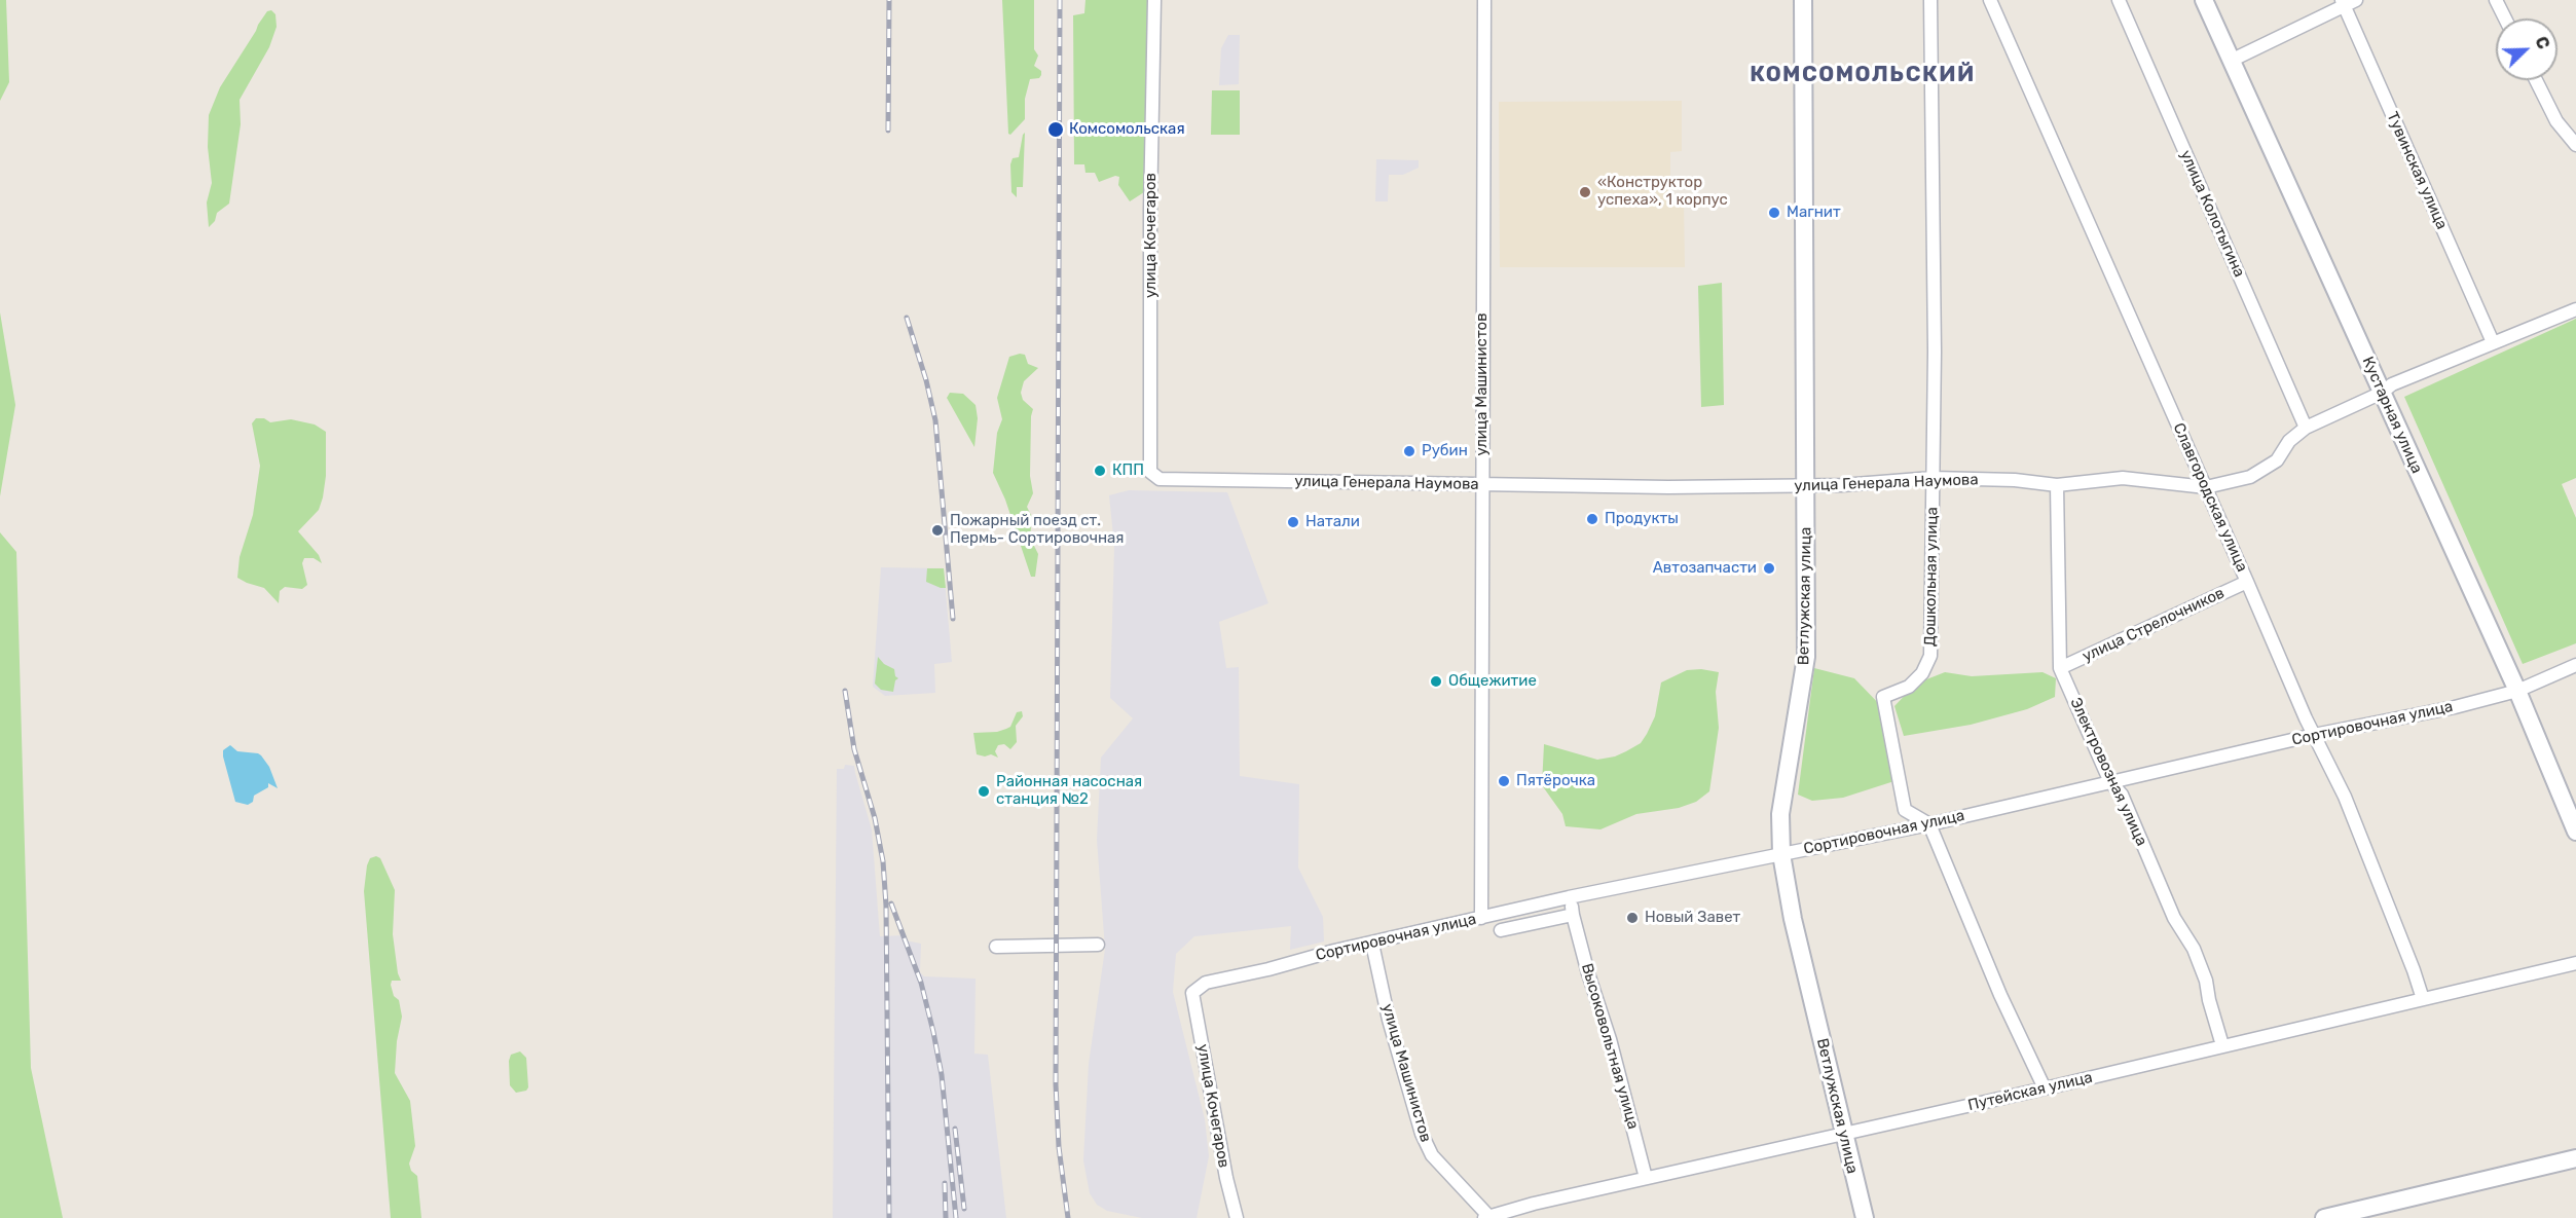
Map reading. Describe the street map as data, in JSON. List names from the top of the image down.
{
  "streets": {
    "main road": ["Кустарная улица", "Ветлужская улица"],
    "street": [
      "Тувинская улица",
      "улица Колотыгина",
      "улица Кочегаров",
      "улица Машинистов",
      "улица Генерала Наумова",
      "Славгородская улица",
      "Дошкольная улица",
      "улица Стрелочников",
      "Сортировочная улица",
      "Электровозная улица",
      "Высоковольтная улица",
      "Путейская улица"
    ]
  },
  "crossings": [
    ["Тувинская улица", "улица Генерала Наумова"],
    ["улица Колотыгина", "улица Генерала Наумова"],
    ["улица Кочегаров", "улица Генерала Наумова"],
    ["улица Кочегаров", "Сортировочная улица"],
    ["улица Машинистов", "улица Генерала Наумова"],
    ["улица Машинистов", "Сортировочная улица"],
    ["улица Машинистов", "Путейская улица"],
    ["Кустарная улица", "улица Генерала Наумова"],
    ["Кустарная улица", "Сортировочная улица"],
    ["улица Генерала Наумова", "Славгородская улица"],
    ["улица Генерала Наумова", "Дошкольная улица"],
    ["улица Генерала Наумова", "Ветлужская улица"],
    ["улица Генерала Наумова", "Электровозная улица"],
    ["Славгородская улица", "улица Стрелочников"],
    ["Славгородская улица", "Сортировочная улица"],
    ["Славгородская улица", "Путейская улица"],
    ["Дошкольная улица", "Сортировочная улица"],
    ["Ветлужская улица", "Сортировочная улица"],
    ["Ветлужская улица", "Путейская улица"],
    ["улица Стрелочников", "Электровозная улица"],
    ["Сортировочная улица", "Электровозная улица"],
    ["Сортировочная улица", "Высоковольтная улица"],
    ["Электровозная улица", "Путейская улица"],
    ["Высоковольтная улица", "Путейская улица"]
  ],
  "districts": ["КОМСОМОЛЬСКИЙ"],
  "places": [
    "Комсомольская",
    "«Конструктор успеха», 1 корпус",
    "Магнит",
    "Рубин",
    "КПП",
    "Продукты",
    "Натали",
    "Пожарный поезд ст. Пермь- Сортировочная",
    "Автозапчасти",
    "Общежитие",
    "Пятёрочка",
    "Районная насосная станция №2",
    "Новый Завет"
  ],
  "north": "top right"
}
